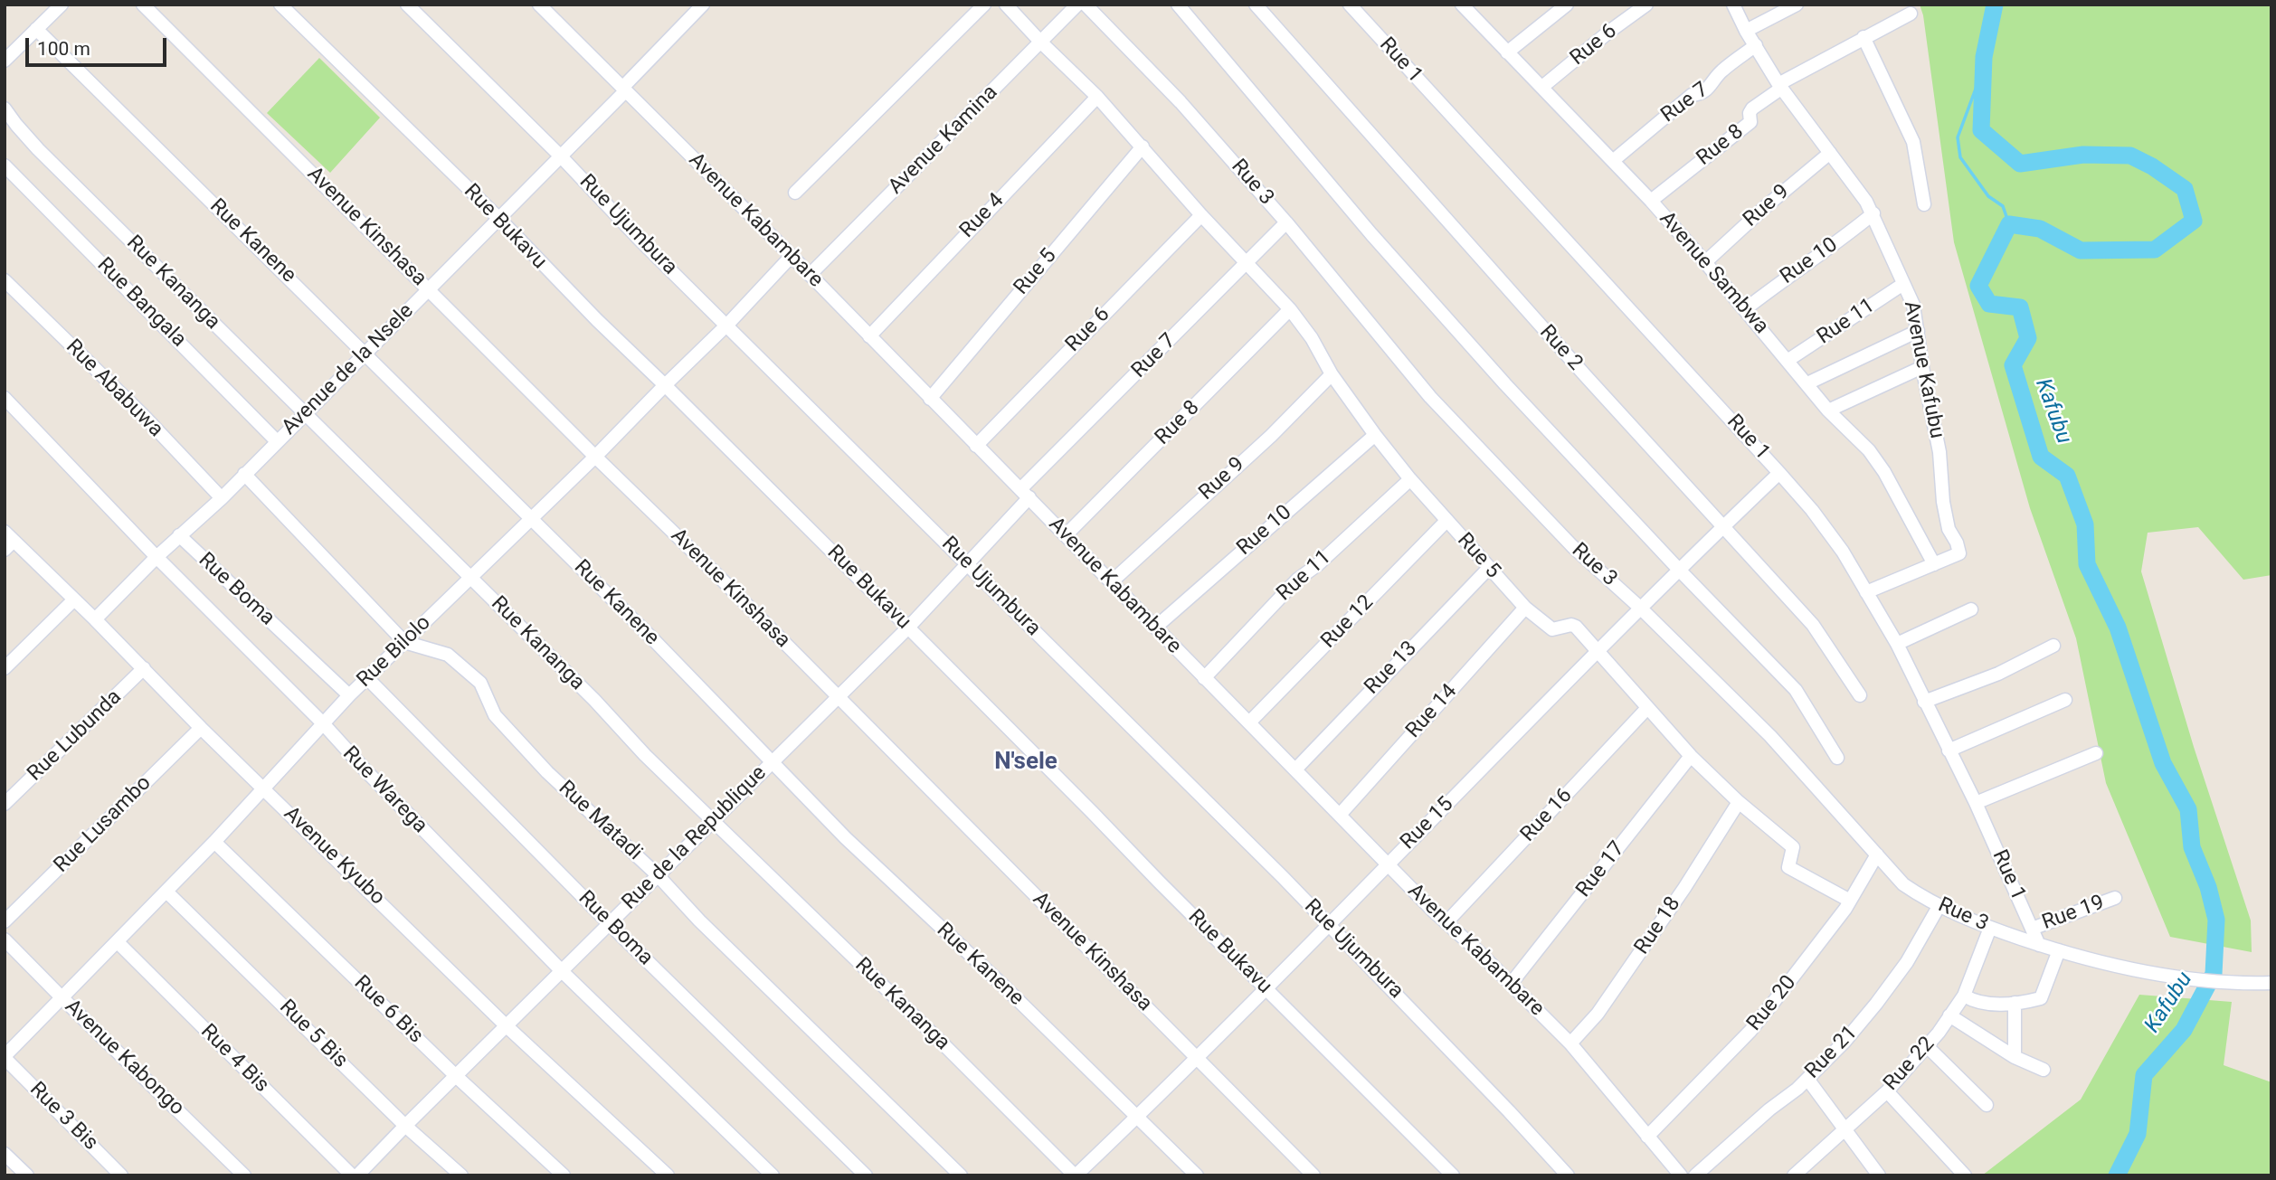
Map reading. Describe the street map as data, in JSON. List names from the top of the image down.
{
  "streets": {
    "street": [
      "Rue 6",
      "Rue 1",
      "Rue 7",
      "Avenue Kamina",
      "Rue 8",
      "Rue 3",
      "Rue 9",
      "Rue 4",
      "Avenue Kabambare",
      "Rue Ujumbura",
      "Avenue Kinshasa",
      "Rue Bukavu",
      "Rue Kanene",
      "Rue 10",
      "Rue 5",
      "Avenue Sambwa",
      "Rue Kananga",
      "Rue Bangala",
      "Rue 11",
      "Rue 2",
      "Avenue de la Nsele",
      "Avenue Kafubu",
      "Rue Ababuwa",
      "Rue Boma",
      "Rue 12",
      "Rue Bilolo",
      "Rue 13",
      "Rue 14",
      "Rue Lubunda",
      "Rue Warega",
      "Rue 16",
      "Rue Matadi",
      "Rue 15",
      "Rue Lusambo",
      "Rue de la Republique",
      "Avenue Kyubo",
      "Rue 17",
      "Rue 19",
      "Rue 18",
      "Rue 20",
      "Rue 6 Bis",
      "Rue 5 Bis",
      "Rue 21",
      "Avenue Kabongo",
      "Rue 4 Bis",
      "Rue 22",
      "Rue 3 Bis"
    ]
  },
  "crossings": [
    ["Rue 6", "Avenue Kabambare"],
    ["Rue 6", "Rue 5"],
    ["Rue 6", "Avenue Sambwa"],
    ["Rue 1", "Rue 3"],
    ["Rue 1", "Rue 15"],
    ["Rue 1", "Rue 19"],
    ["Rue 7", "Rue 3"],
    ["Rue 7", "Avenue Kabambare"],
    ["Rue 7", "Rue 5"],
    ["Rue 7", "Avenue Sambwa"],
    ["Rue 7", "Avenue Kafubu"],
    ["Rue 7", "Rue de la Republique"],
    ["Avenue Kamina", "Avenue Kabambare"],
    ["Avenue Kamina", "Rue 5"],
    ["Rue 8", "Avenue Kabambare"],
    ["Rue 8", "Rue 5"],
    ["Rue 8", "Avenue Sambwa"],
    ["Rue 8", "Avenue Kafubu"],
    ["Rue 3", "Rue 15"],
    ["Rue 3", "Rue 20"],
    ["Rue 3", "Rue 21"],
    ["Rue 3", "Rue 22"],
    ["Rue 9", "Avenue Kabambare"],
    ["Rue 9", "Rue 5"],
    ["Rue 9", "Avenue Sambwa"],
    ["Rue 9", "Avenue Kafubu"],
    ["Rue 4", "Avenue Kabambare"],
    ["Rue 4", "Rue 5"],
    ["Avenue Kabambare", "Rue 10"],
    ["Avenue Kabambare", "Rue 5"],
    ["Avenue Kabambare", "Rue 11"],
    ["Avenue Kabambare", "Avenue de la Nsele"],
    ["Avenue Kabambare", "Rue 12"],
    ["Avenue Kabambare", "Rue Bilolo"],
    ["Avenue Kabambare", "Rue 13"],
    ["Avenue Kabambare", "Rue 14"],
    ["Avenue Kabambare", "Rue 16"],
    ["Avenue Kabambare", "Rue 15"],
    ["Avenue Kabambare", "Rue de la Republique"],
    ["Avenue Kabambare", "Rue 17"],
    ["Avenue Kabambare", "Rue 18"],
    ["Avenue Kabambare", "Rue 20"],
    ["Rue Ujumbura", "Avenue de la Nsele"],
    ["Rue Ujumbura", "Rue Bilolo"],
    ["Rue Ujumbura", "Rue 15"],
    ["Rue Ujumbura", "Rue de la Republique"],
    ["Avenue Kinshasa", "Avenue de la Nsele"],
    ["Avenue Kinshasa", "Rue Bilolo"],
    ["Avenue Kinshasa", "Rue 15"],
    ["Avenue Kinshasa", "Rue de la Republique"],
    ["Rue Bukavu", "Avenue de la Nsele"],
    ["Rue Bukavu", "Rue Bilolo"],
    ["Rue Bukavu", "Rue 15"],
    ["Rue Bukavu", "Rue de la Republique"],
    ["Rue Kanene", "Avenue de la Nsele"],
    ["Rue Kanene", "Rue Bilolo"],
    ["Rue Kanene", "Rue 15"],
    ["Rue Kanene", "Rue de la Republique"],
    ["Rue 10", "Rue 5"],
    ["Rue 10", "Avenue Sambwa"],
    ["Rue 10", "Avenue Kafubu"],
    ["Rue 5", "Rue 11"],
    ["Rue 5", "Rue 12"],
    ["Rue 5", "Rue 13"],
    ["Rue 5", "Rue 14"],
    ["Rue 5", "Rue 16"],
    ["Rue 5", "Rue 15"],
    ["Rue 5", "Rue 17"],
    ["Rue 5", "Rue 18"],
    ["Rue 5", "Rue 20"],
    ["Avenue Sambwa", "Rue 11"],
    ["Avenue Sambwa", "Avenue Kafubu"],
    ["Rue Kananga", "Avenue de la Nsele"],
    ["Rue Kananga", "Rue Bilolo"],
    ["Rue Kananga", "Rue 15"],
    ["Rue Kananga", "Rue de la Republique"],
    ["Rue Bangala", "Avenue de la Nsele"],
    ["Rue 11", "Avenue Kafubu"],
    ["Rue 2", "Rue 15"],
    ["Avenue de la Nsele", "Rue Ababuwa"],
    ["Avenue de la Nsele", "Rue Boma"],
    ["Avenue de la Nsele", "Rue Warega"],
    ["Avenue de la Nsele", "Avenue Kyubo"],
    ["Rue Boma", "Rue Bilolo"],
    ["Rue Boma", "Rue de la Republique"],
    ["Rue Bilolo", "Rue Warega"],
    ["Rue Bilolo", "Rue Matadi"],
    ["Rue Bilolo", "Avenue Kyubo"],
    ["Rue Bilolo", "Rue 6 Bis"],
    ["Rue Bilolo", "Rue 5 Bis"],
    ["Rue Bilolo", "Avenue Kabongo"],
    ["Rue Bilolo", "Rue 4 Bis"],
    ["Rue Bilolo", "Rue 3 Bis"],
    ["Rue Lubunda", "Avenue Kyubo"],
    ["Rue Warega", "Rue de la Republique"],
    ["Rue Matadi", "Rue de la Republique"],
    ["Rue Lusambo", "Avenue Kyubo"],
    ["Rue de la Republique", "Avenue Kyubo"],
    ["Rue de la Republique", "Rue 6 Bis"],
    ["Rue de la Republique", "Rue 5 Bis"]
  ],
  "districts": ["N'sele"],
  "water": ["Kafubu"],
  "scale_bar": "100 m"
}
